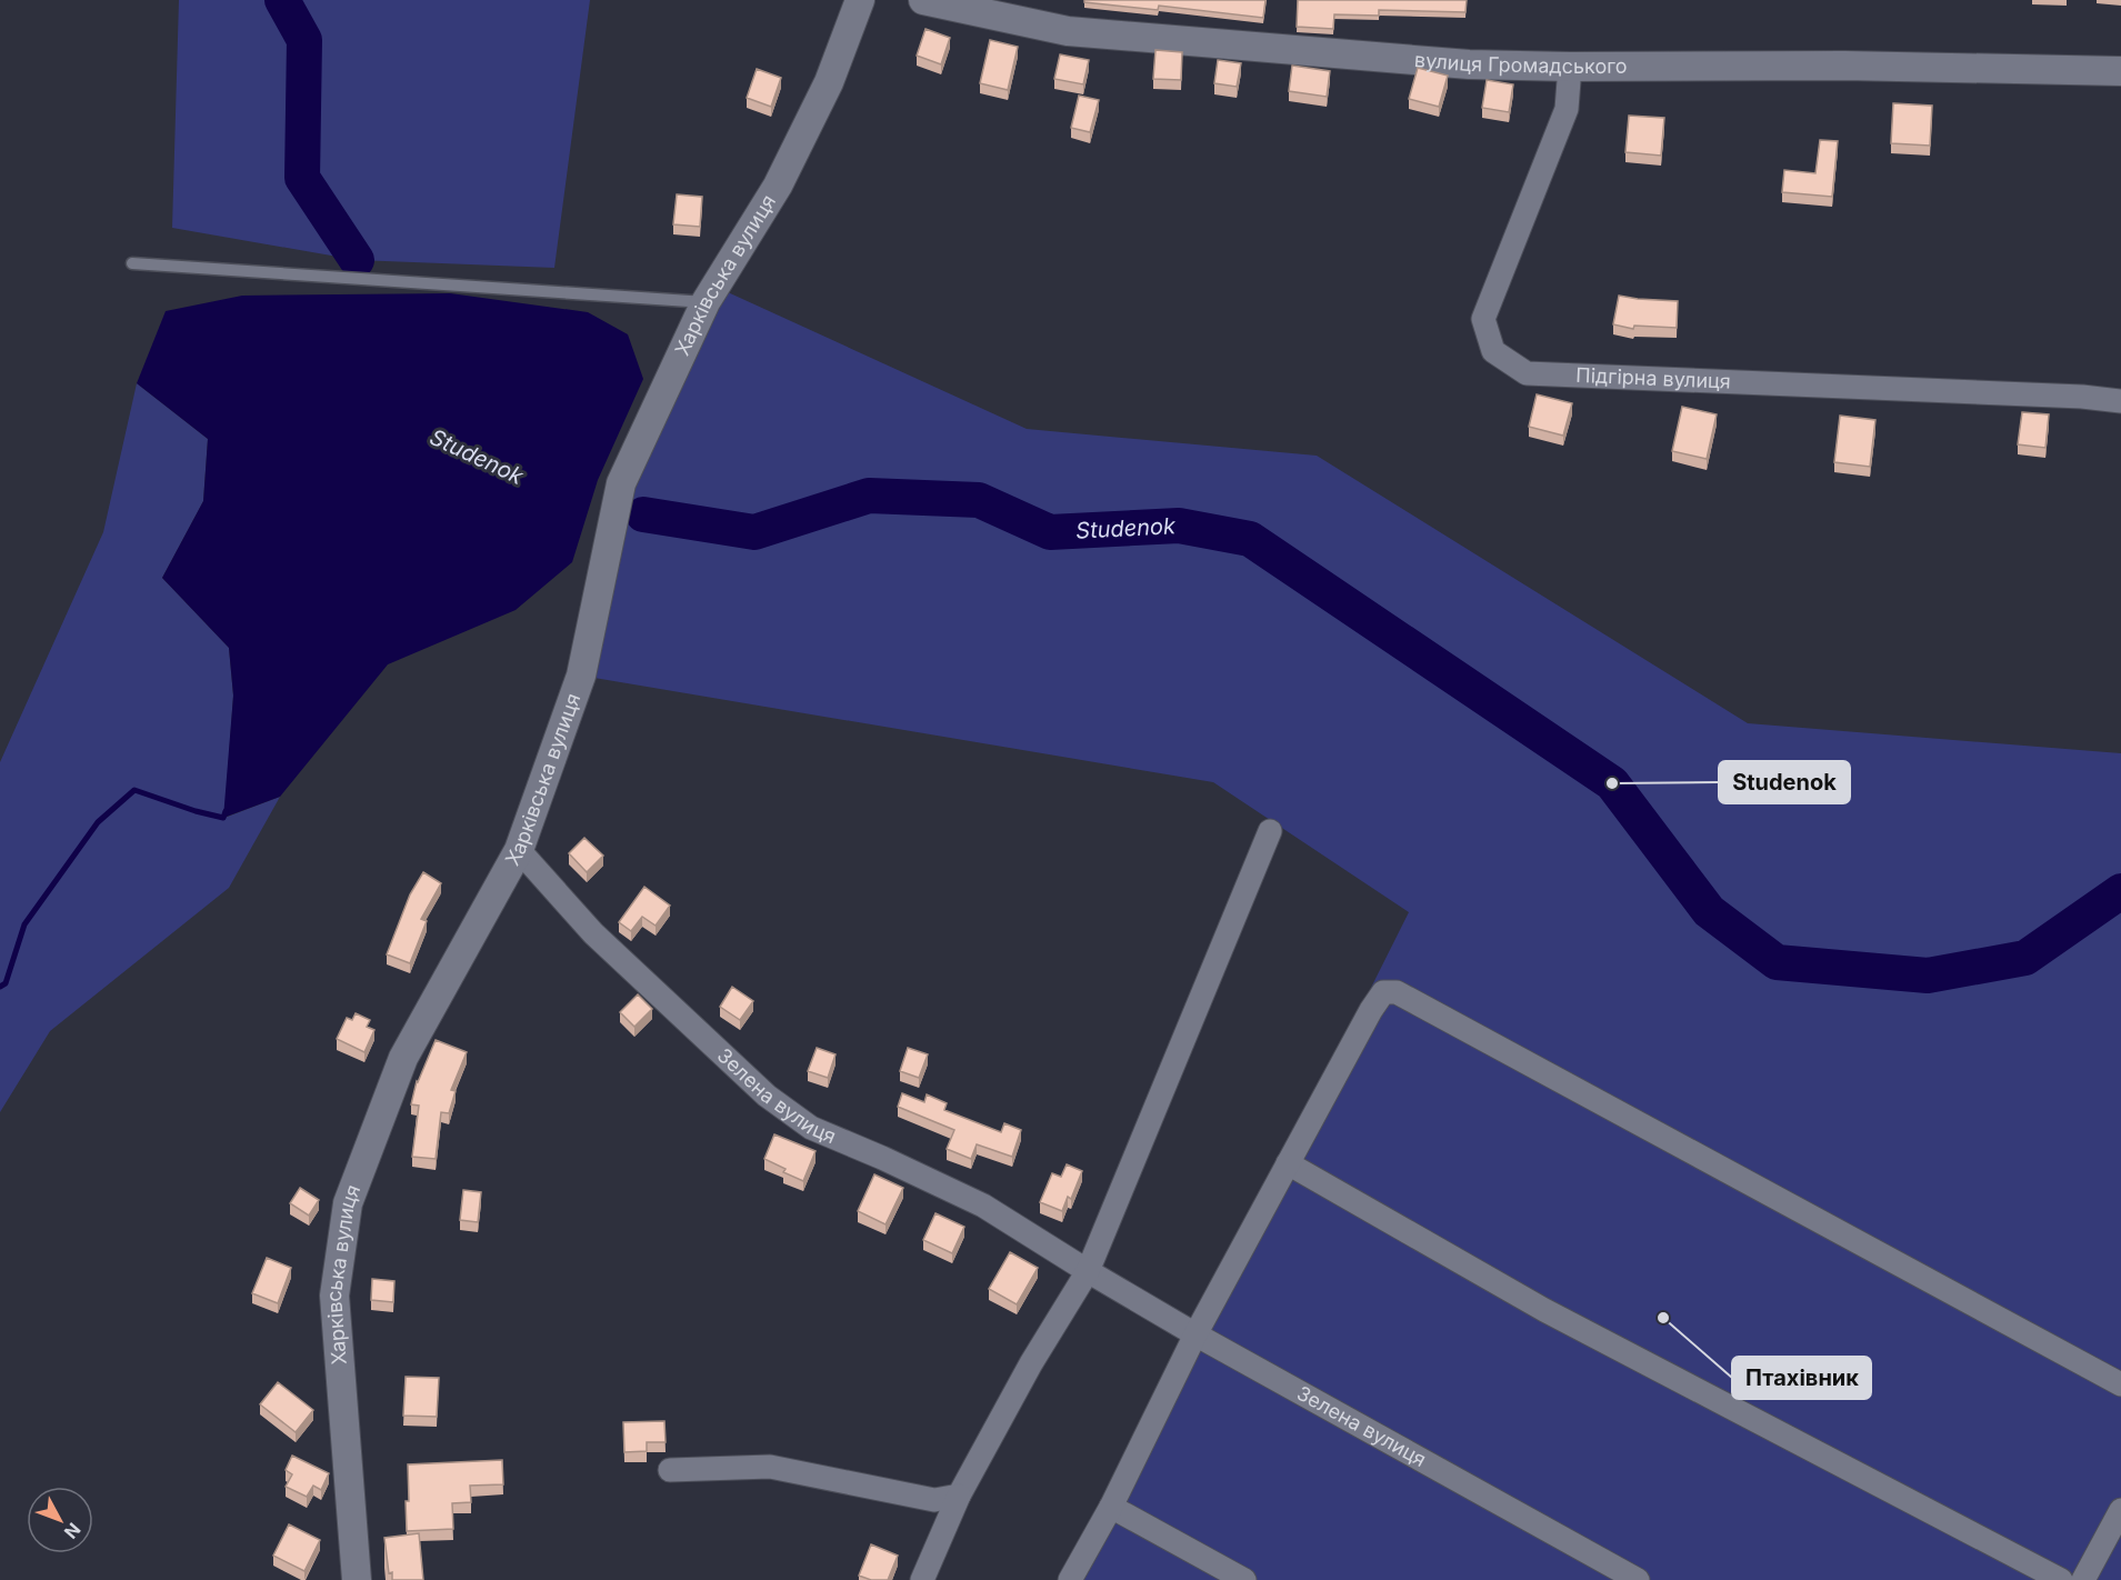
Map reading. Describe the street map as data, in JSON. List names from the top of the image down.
{
  "streets": {
    "street": [
      "вулиця Громадського",
      "Харківська вулиця",
      "Підгірна вулиця",
      "Зелена вулиця"
    ]
  },
  "crossings": [
    ["вулиця Громадського", "Підгірна вулиця"],
    ["Харківська вулиця", "Зелена вулиця"]
  ],
  "water": ["Studenok"],
  "places": ["Studenok", "Птахівник"],
  "north": "bottom right"
}
